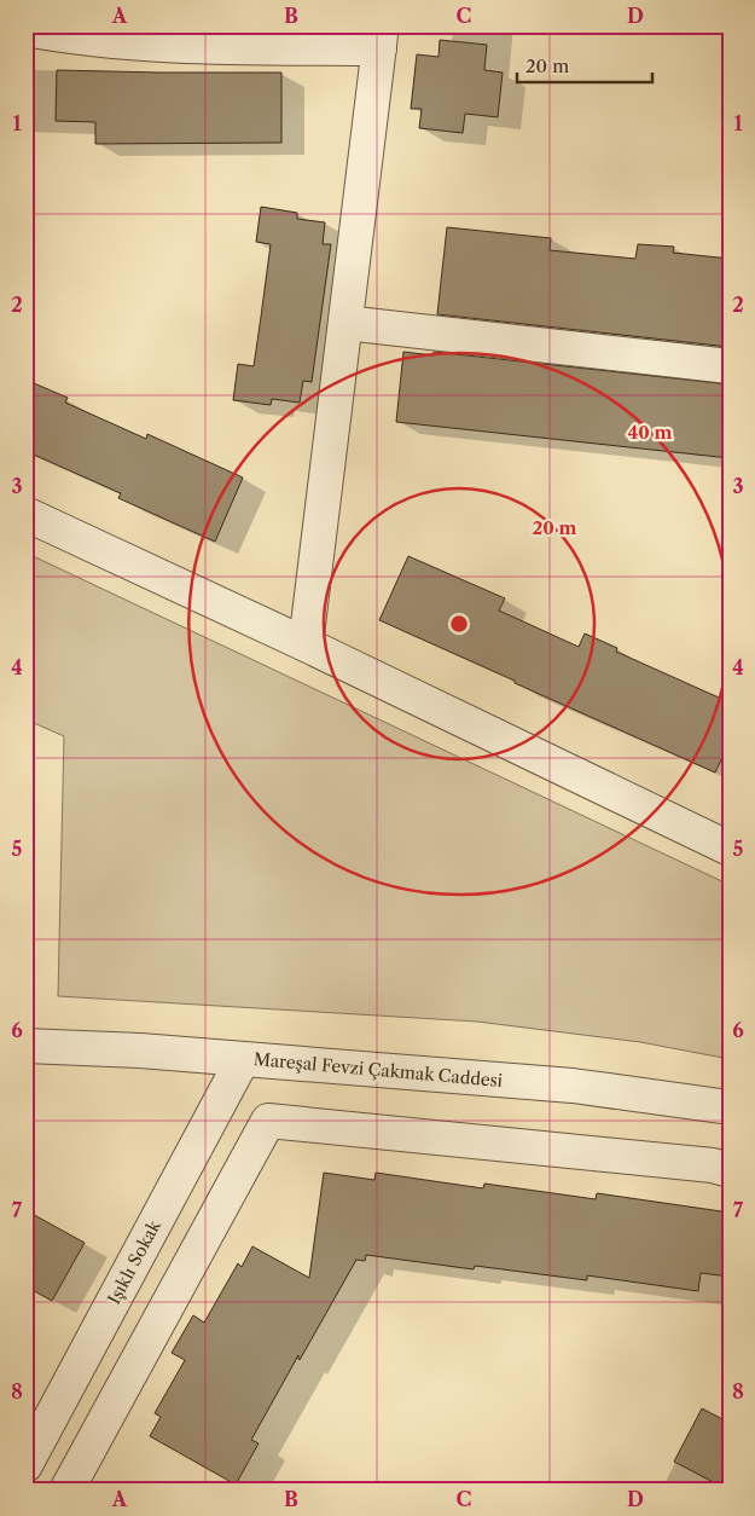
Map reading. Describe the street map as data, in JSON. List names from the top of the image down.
{
  "streets": {
    "street": ["Mareşal Fevzi Çakmak Caddesi", "Işıklı Sokak"]
  },
  "crossings": [
    ["Mareşal Fevzi Çakmak Caddesi", "Işıklı Sokak"]
  ],
  "scale_bar": "20 m",
  "grid": {
    "columns": [
      "A",
      "B",
      "C",
      "D"
    ],
    "rows": [
      "1",
      "2",
      "3",
      "4",
      "5",
      "6",
      "7",
      "8"
    ]
  },
  "rings": ["40 m", "20 m"]
}
